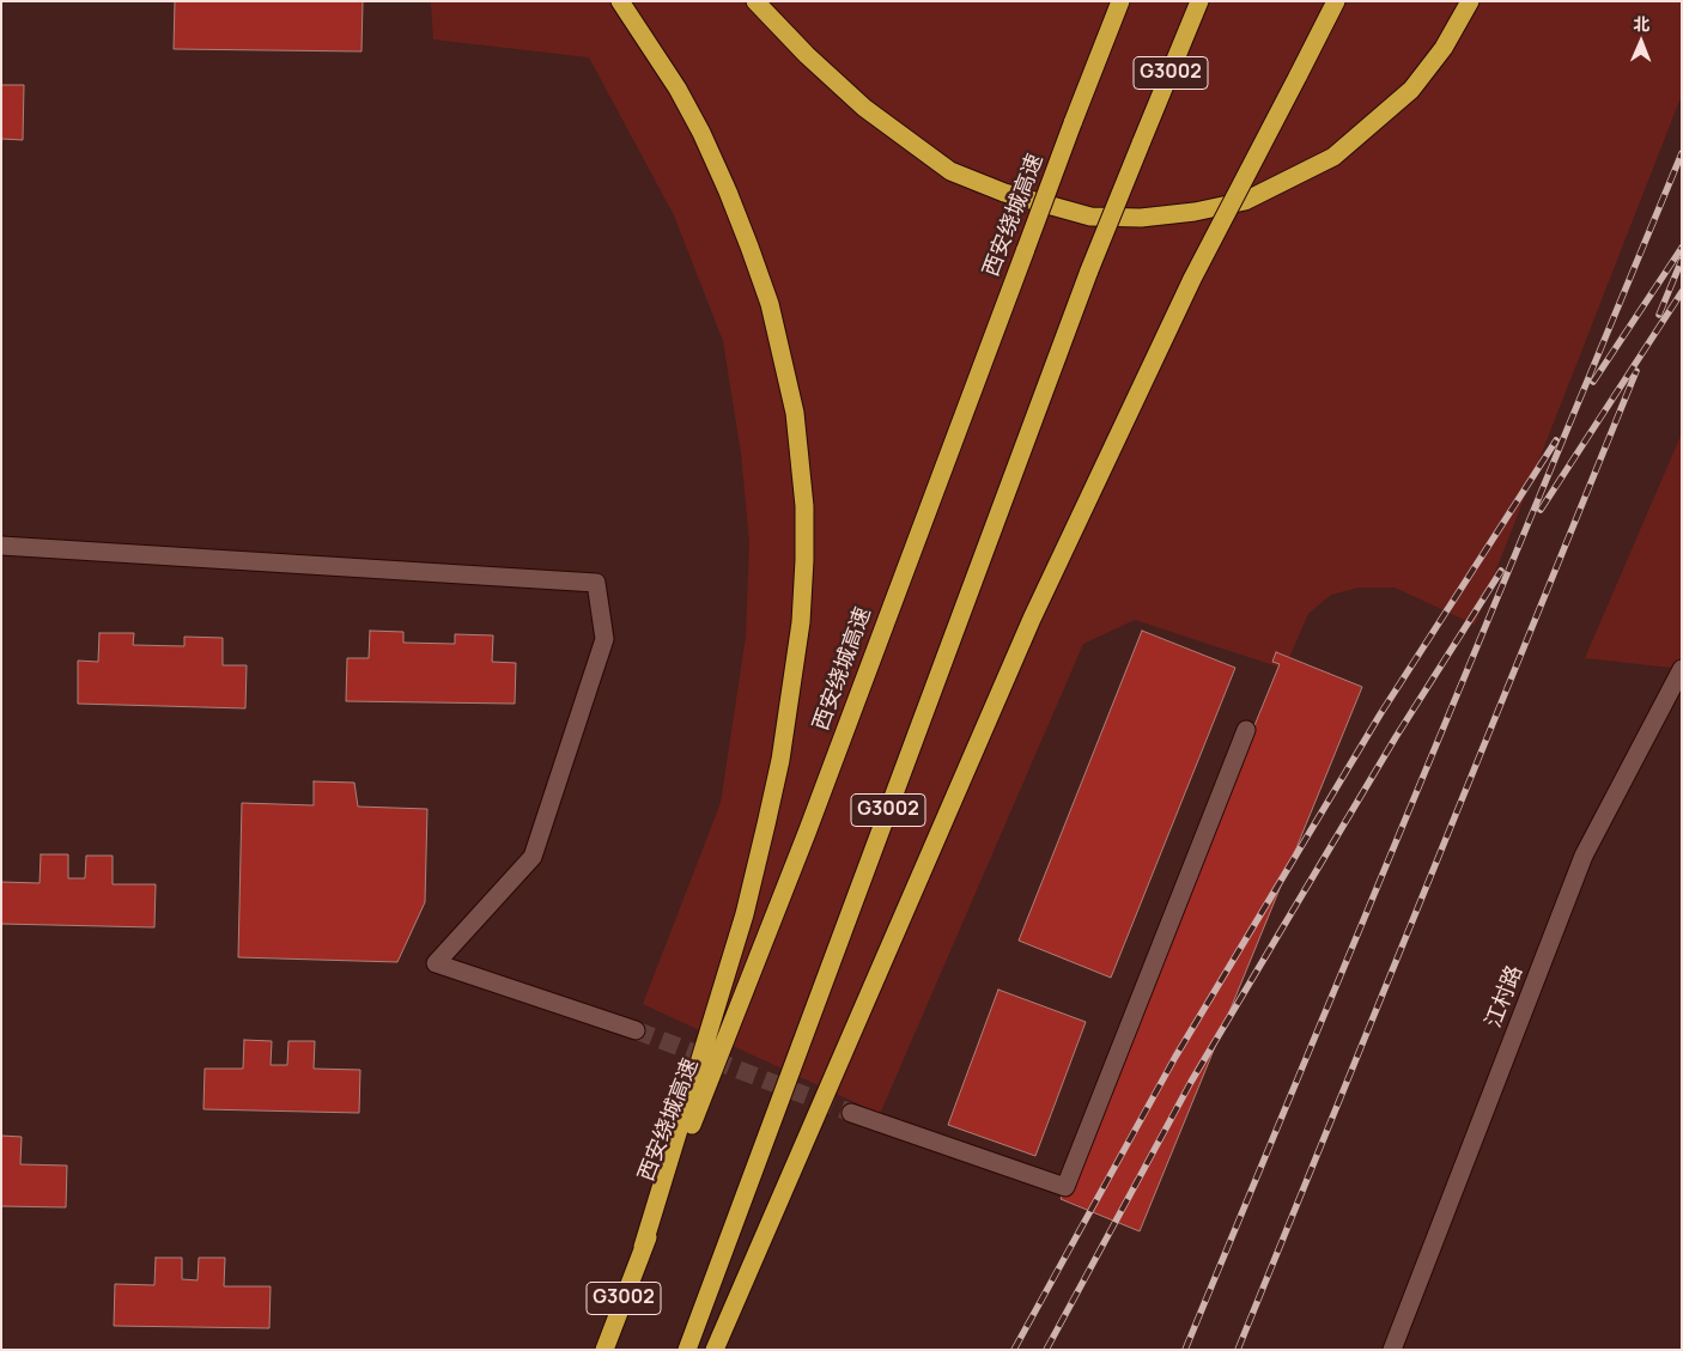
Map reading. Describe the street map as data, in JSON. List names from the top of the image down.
{
  "streets": {
    "highway": ["G3002", "西安绕城高速"],
    "street": ["江村路"]
  },
  "north": "top"
}
